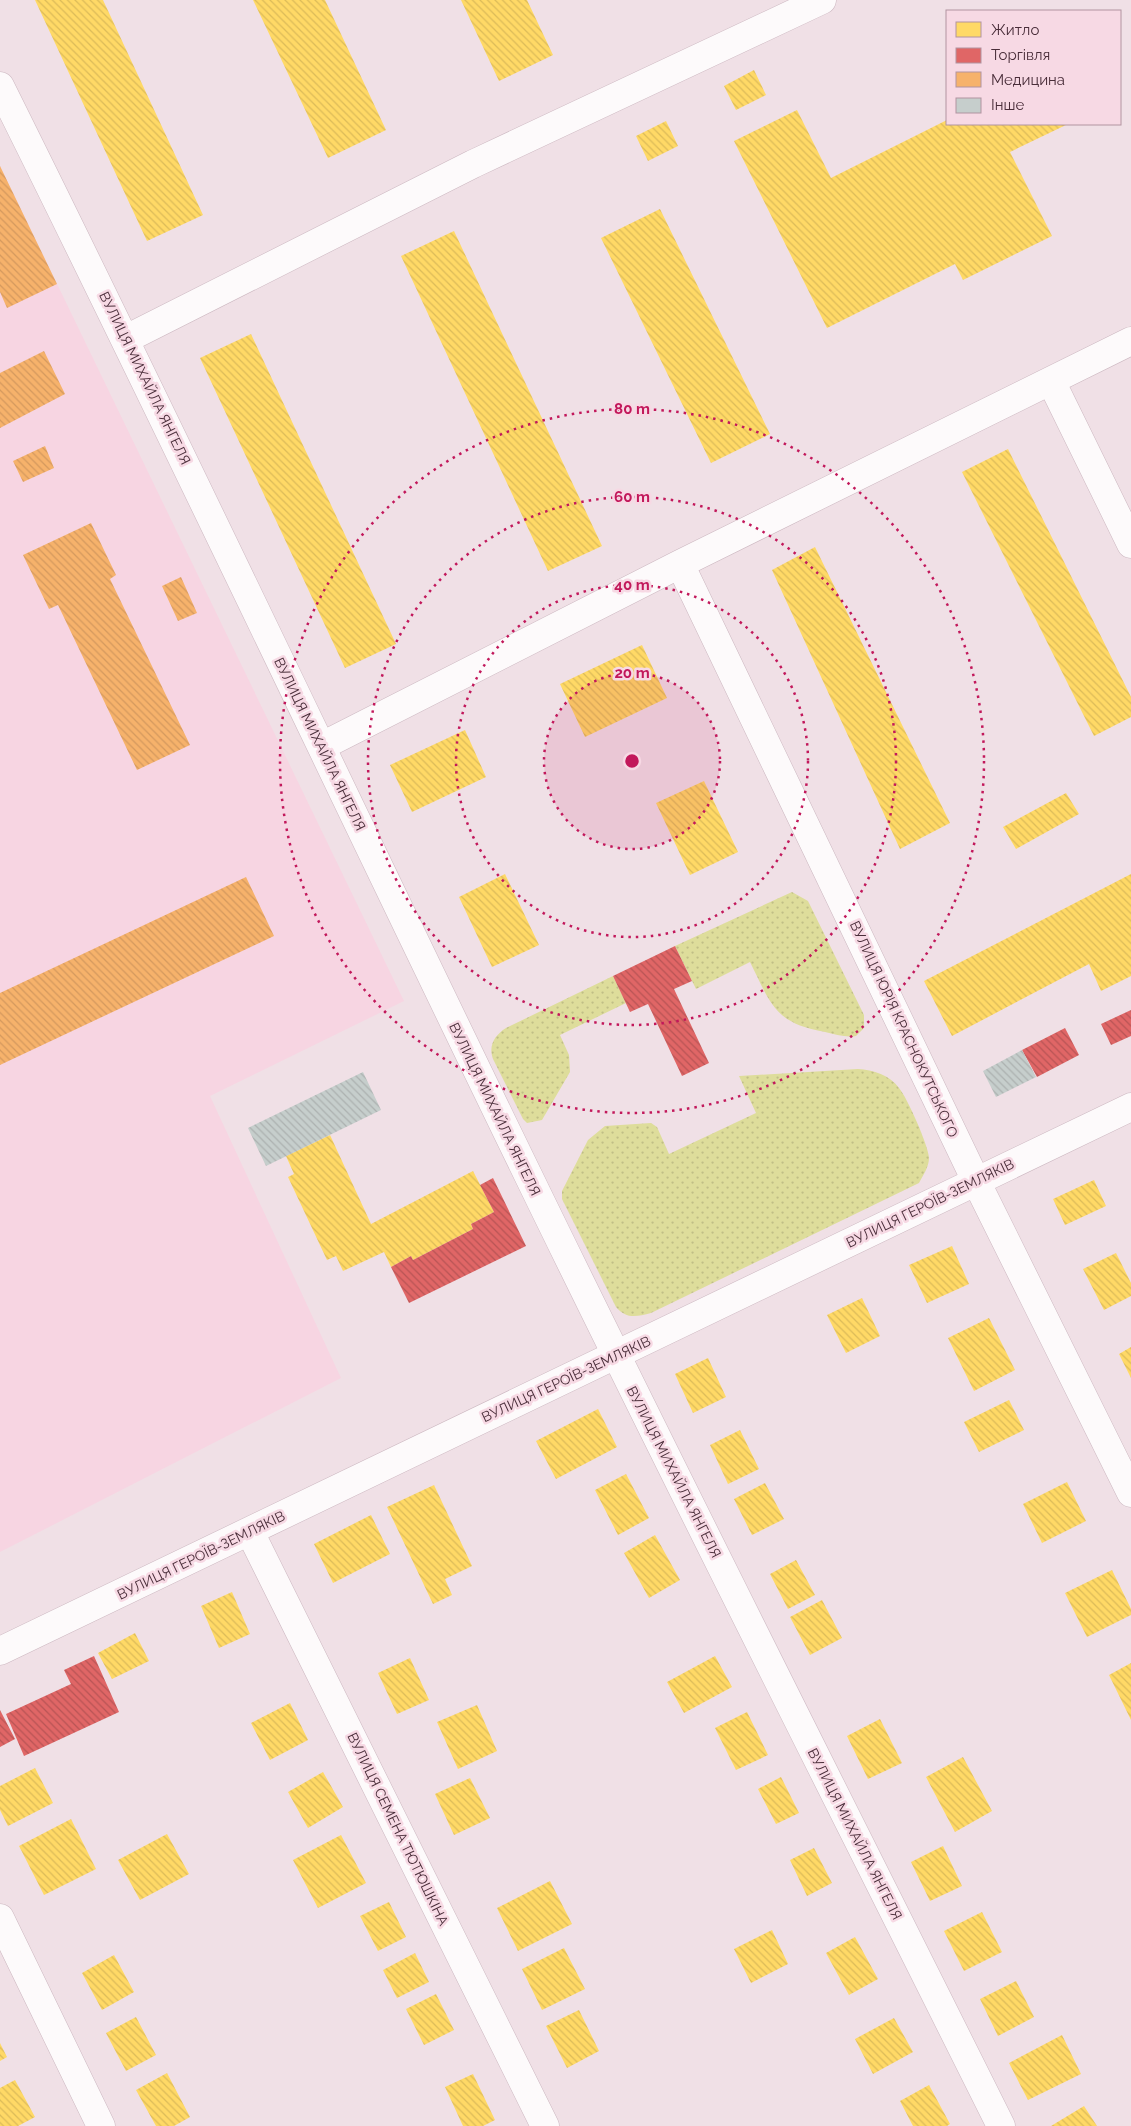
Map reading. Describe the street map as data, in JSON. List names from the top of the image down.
{
  "streets": {
    "street": [
      "ВУЛИЦЯ МИХАЙЛА ЯНГЕЛЯ",
      "ВУЛИЦЯ ЮРІЯ КРАСНОКУТСЬКОГО",
      "ВУЛИЦЯ ГЕРОЇВ-ЗЕМЛЯКІВ",
      "ВУЛИЦЯ СЕМЕНА ТЮТЮШКІНА"
    ]
  },
  "crossings": [
    ["ВУЛИЦЯ МИХАЙЛА ЯНГЕЛЯ", "ВУЛИЦЯ ГЕРОЇВ-ЗЕМЛЯКІВ"],
    ["ВУЛИЦЯ ЮРІЯ КРАСНОКУТСЬКОГО", "ВУЛИЦЯ ГЕРОЇВ-ЗЕМЛЯКІВ"],
    ["ВУЛИЦЯ ГЕРОЇВ-ЗЕМЛЯКІВ", "ВУЛИЦЯ СЕМЕНА ТЮТЮШКІНА"]
  ],
  "legend": [
    "Житло",
    "Торгівля",
    "Медицина",
    "Інше"
  ],
  "rings": [
    "80 m",
    "60 m",
    "40 m",
    "20 m"
  ]
}
